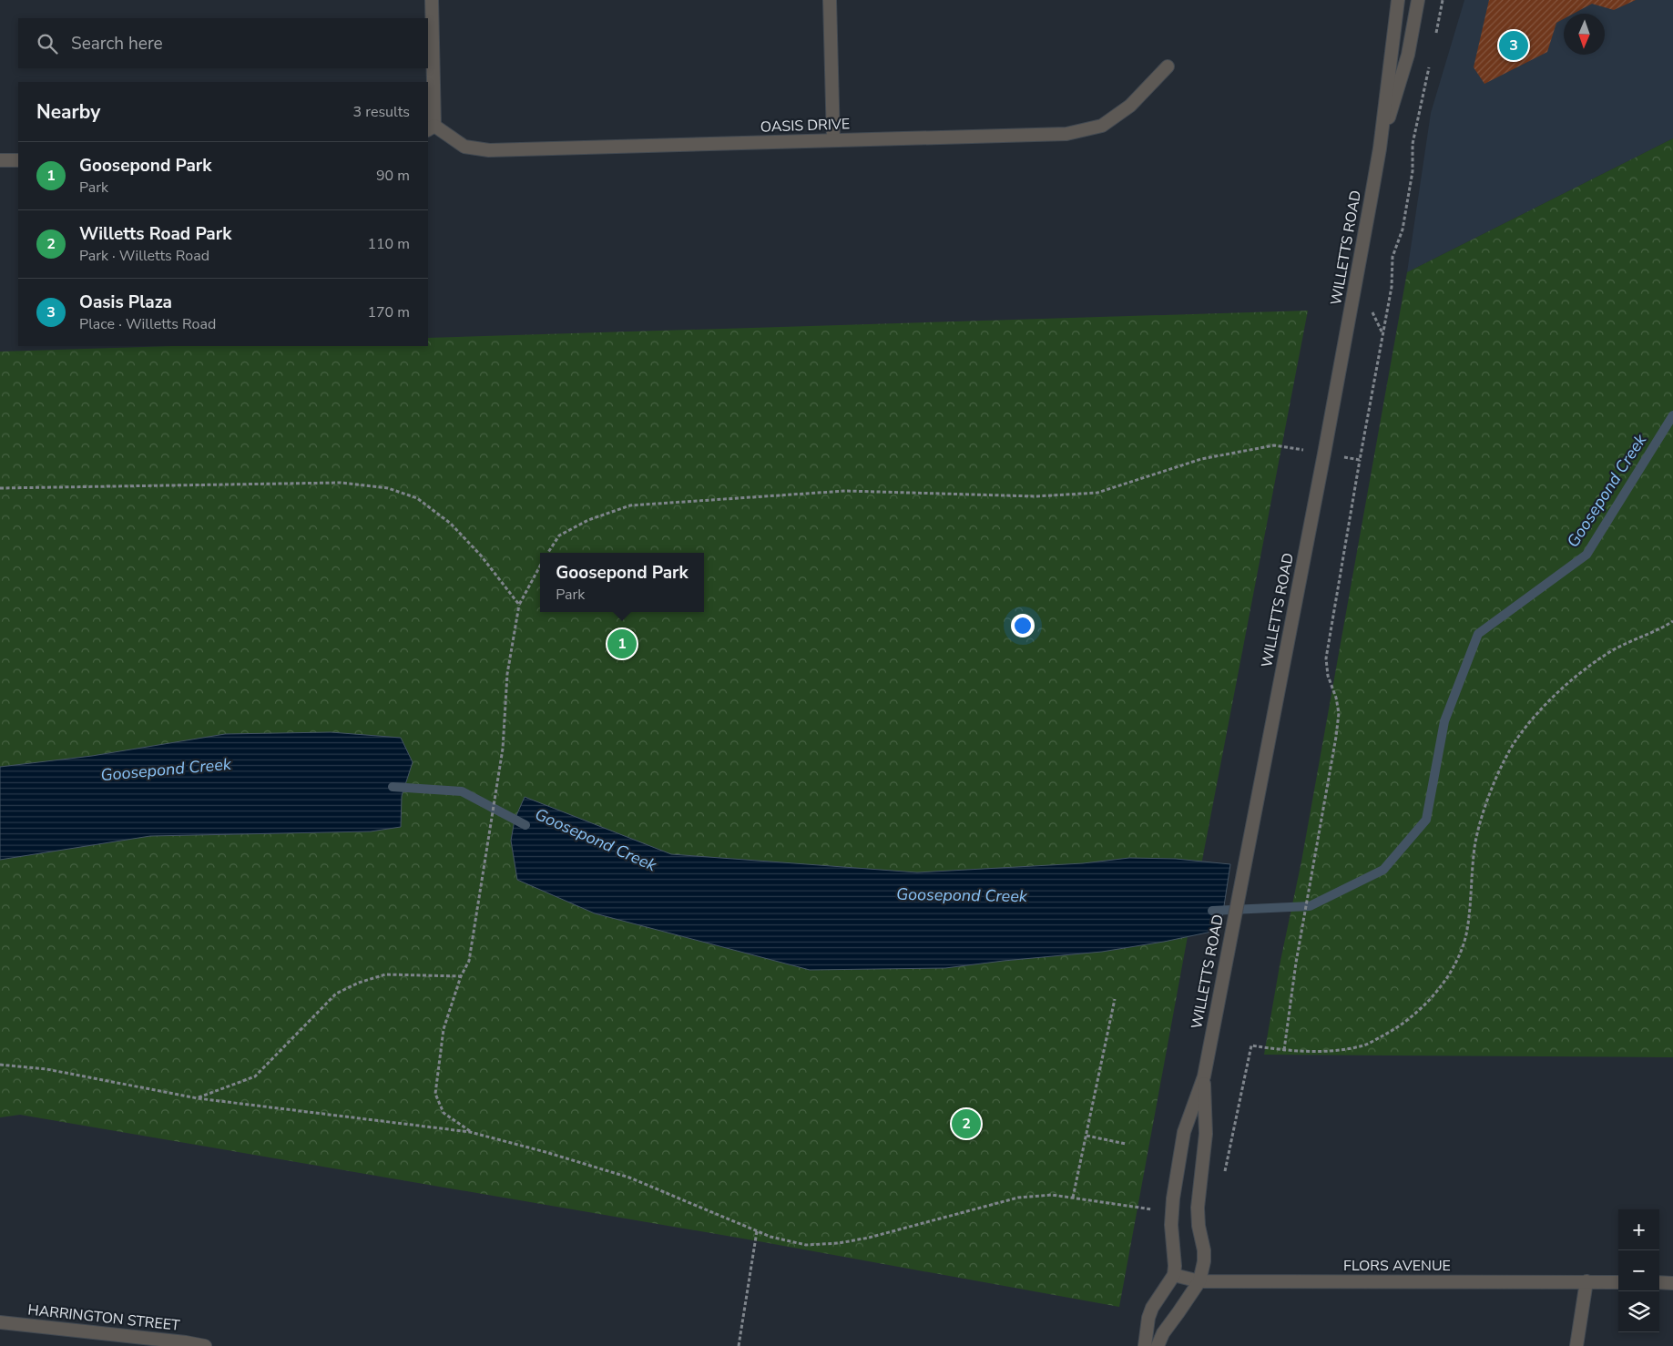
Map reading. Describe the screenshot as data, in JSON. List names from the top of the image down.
{
  "streets": {
    "street": [
      "OASIS DRIVE",
      "WILLETTS ROAD",
      "FLORS AVENUE",
      "HARRINGTON STREET"
    ]
  },
  "crossings": [
    ["WILLETTS ROAD", "FLORS AVENUE"]
  ],
  "water": ["Goosepond Creek"],
  "north": "bottom",
  "page": {
    "search": "Search here",
    "pins": ["3", "1", "2"],
    "heading": ["Nearby", "3 results"],
    "list": [
      {
        "mark": "1",
        "name": "Goosepond Park",
        "note": "Park",
        "value": "90 m"
      },
      {
        "mark": "2",
        "name": "Willetts Road Park",
        "note": "Park · Willetts Road",
        "value": "110 m"
      },
      {
        "mark": "3",
        "name": "Oasis Plaza",
        "note": "Place · Willetts Road",
        "value": "170 m"
      }
    ],
    "popup": ["Goosepond Park", "Park"],
    "map_buttons": ["+", "−"]
  }
}
